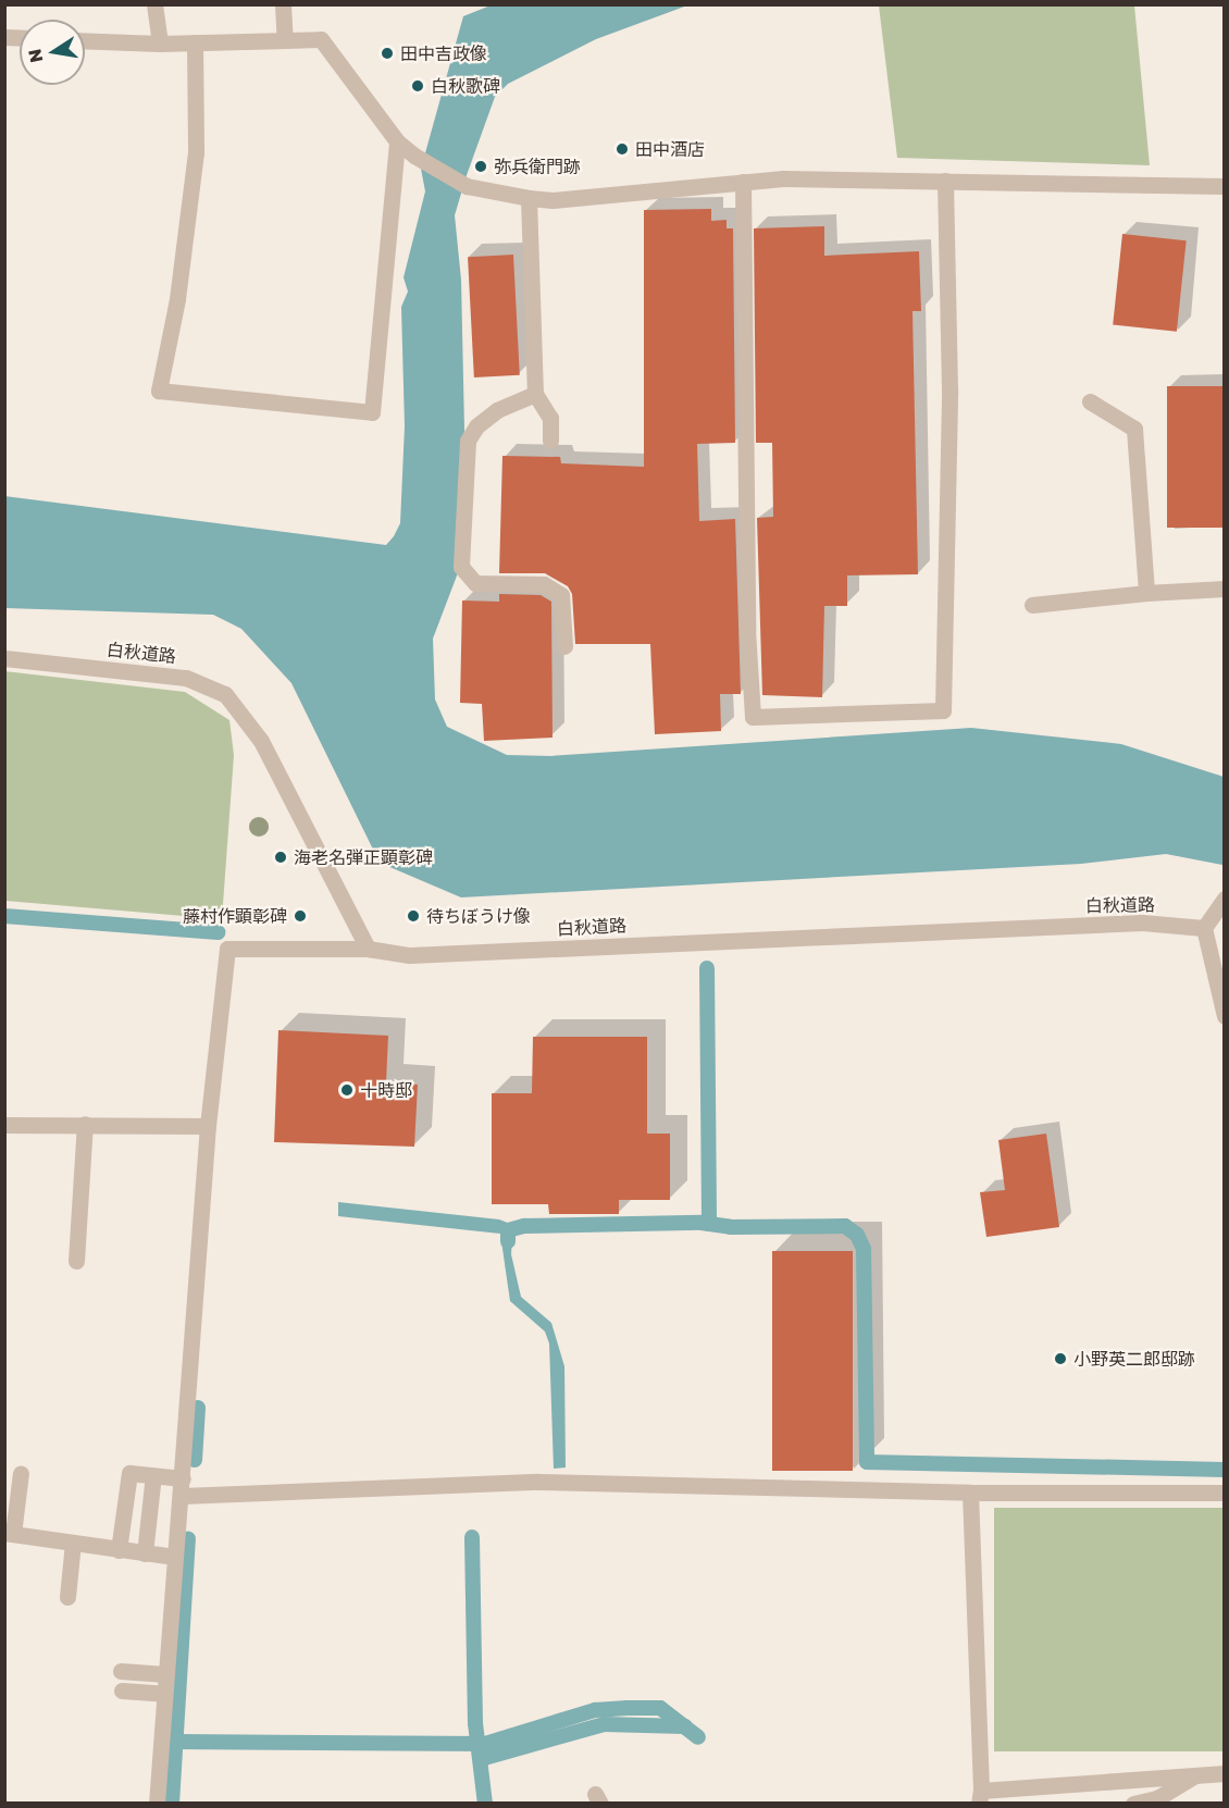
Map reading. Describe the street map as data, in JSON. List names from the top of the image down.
{
  "streets": {
    "street": ["白秋道路"]
  },
  "places": [
    "田中吉政像",
    "白秋歌碑",
    "田中酒店",
    "弥兵衛門跡",
    "海老名弾正顕彰碑",
    "藤村作顕彰碑",
    "待ちぼうけ像",
    "十時邸",
    "小野英二郎邸跡"
  ],
  "north": "left"
}
